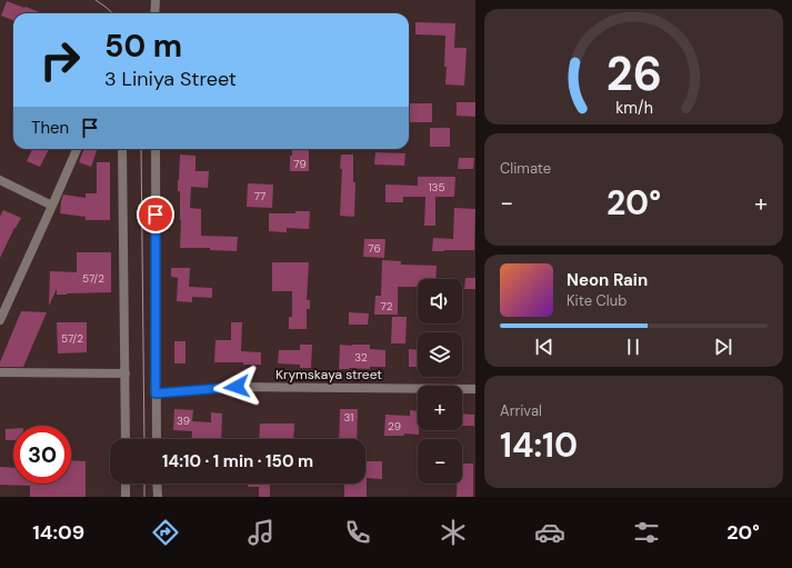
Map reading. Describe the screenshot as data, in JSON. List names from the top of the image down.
{
  "streets": {
    "street": ["Krymskaya street"]
  },
  "house_numbers": [
    "79",
    "135",
    "77",
    "76",
    "57/2",
    "72",
    "57/2",
    "32",
    "31",
    "39",
    "29"
  ],
  "page": {
    "turn": ["50 m", "3 Liniya Street"],
    "then": "Then",
    "tile": [
      "Climate",
      ["Arrival", "14:10"]
    ],
    "heat": ["−", "20°", "+"],
    "song": ["Neon Rain", "Kite Club"],
    "map_buttons": ["+", "−"],
    "limit": "30",
    "trip": "14:10 · 1 min · 150 m",
    "tabs": ["14:09", "20°"],
    "gauge": ["26", "km/h"]
  }
}
